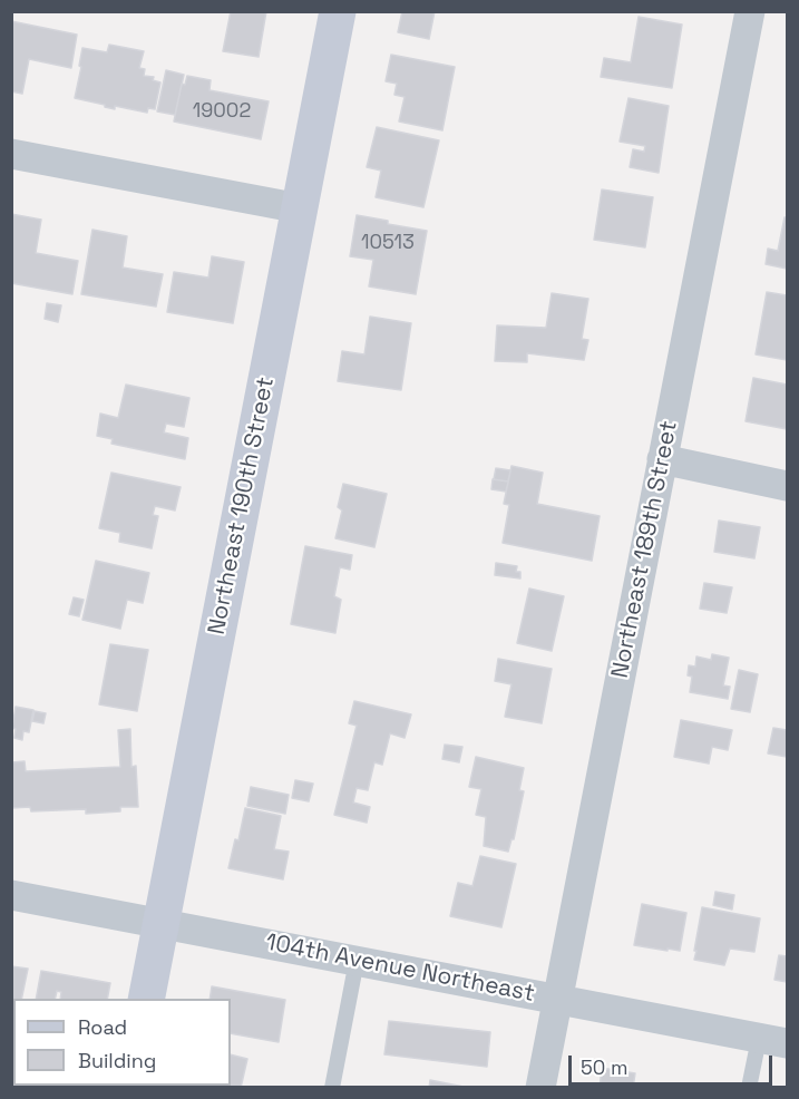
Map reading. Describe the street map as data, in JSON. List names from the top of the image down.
{
  "streets": {
    "street": ["Northeast 190th Street", "Northeast 189th Street", "104th Avenue Northeast"]
  },
  "crossings": [
    ["Northeast 190th Street", "104th Avenue Northeast"],
    ["Northeast 189th Street", "104th Avenue Northeast"]
  ],
  "house_numbers": ["19002", "10513"],
  "legend": ["Road", "Building"],
  "scale_bar": "50 m"
}
